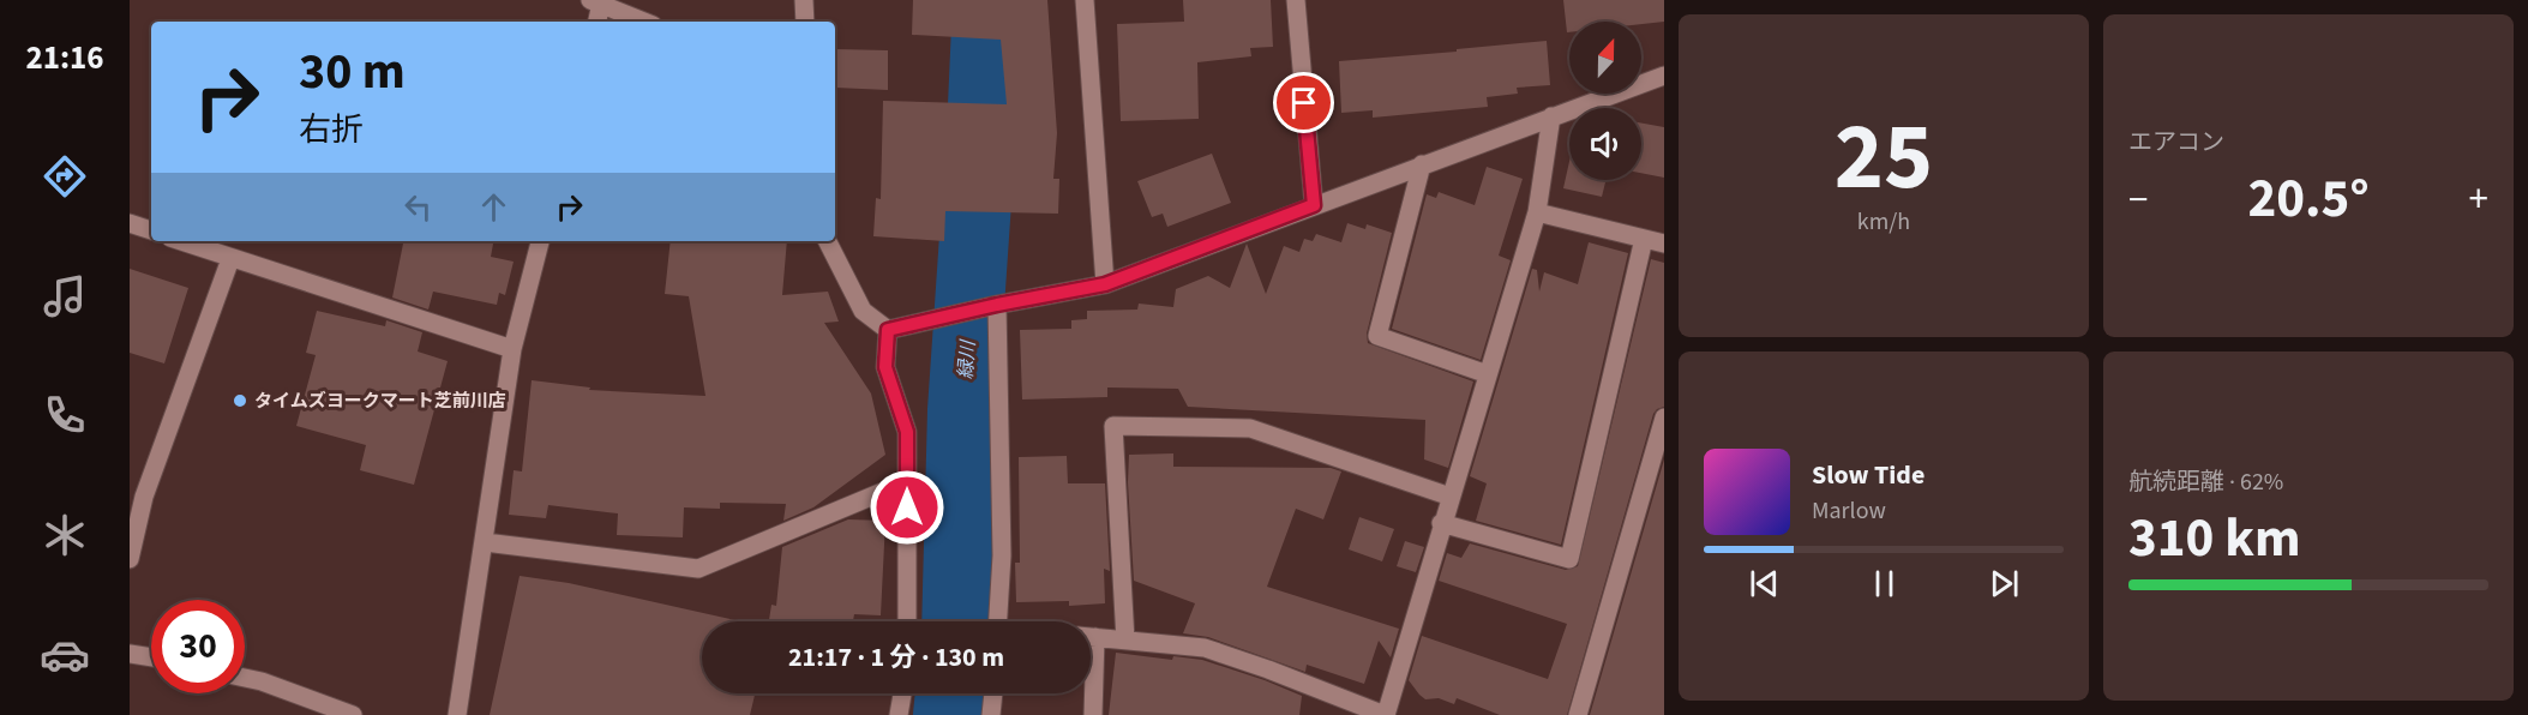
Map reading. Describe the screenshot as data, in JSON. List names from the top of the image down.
{
  "water": ["緑川"],
  "places": ["タイムズヨークマート芝前川店"],
  "north": "top",
  "page": {
    "tabs": "21:16",
    "tile": [
      ["25", "km/h"],
      "エアコン",
      ["航続距離 · 62%", "310 km"]
    ],
    "turn": ["30 m", "右折"],
    "heat": ["−", "20.5°", "+"],
    "song": ["Slow Tide", "Marlow"],
    "limit": "30",
    "trip": "21:17 · 1 分 · 130 m"
  }
}
